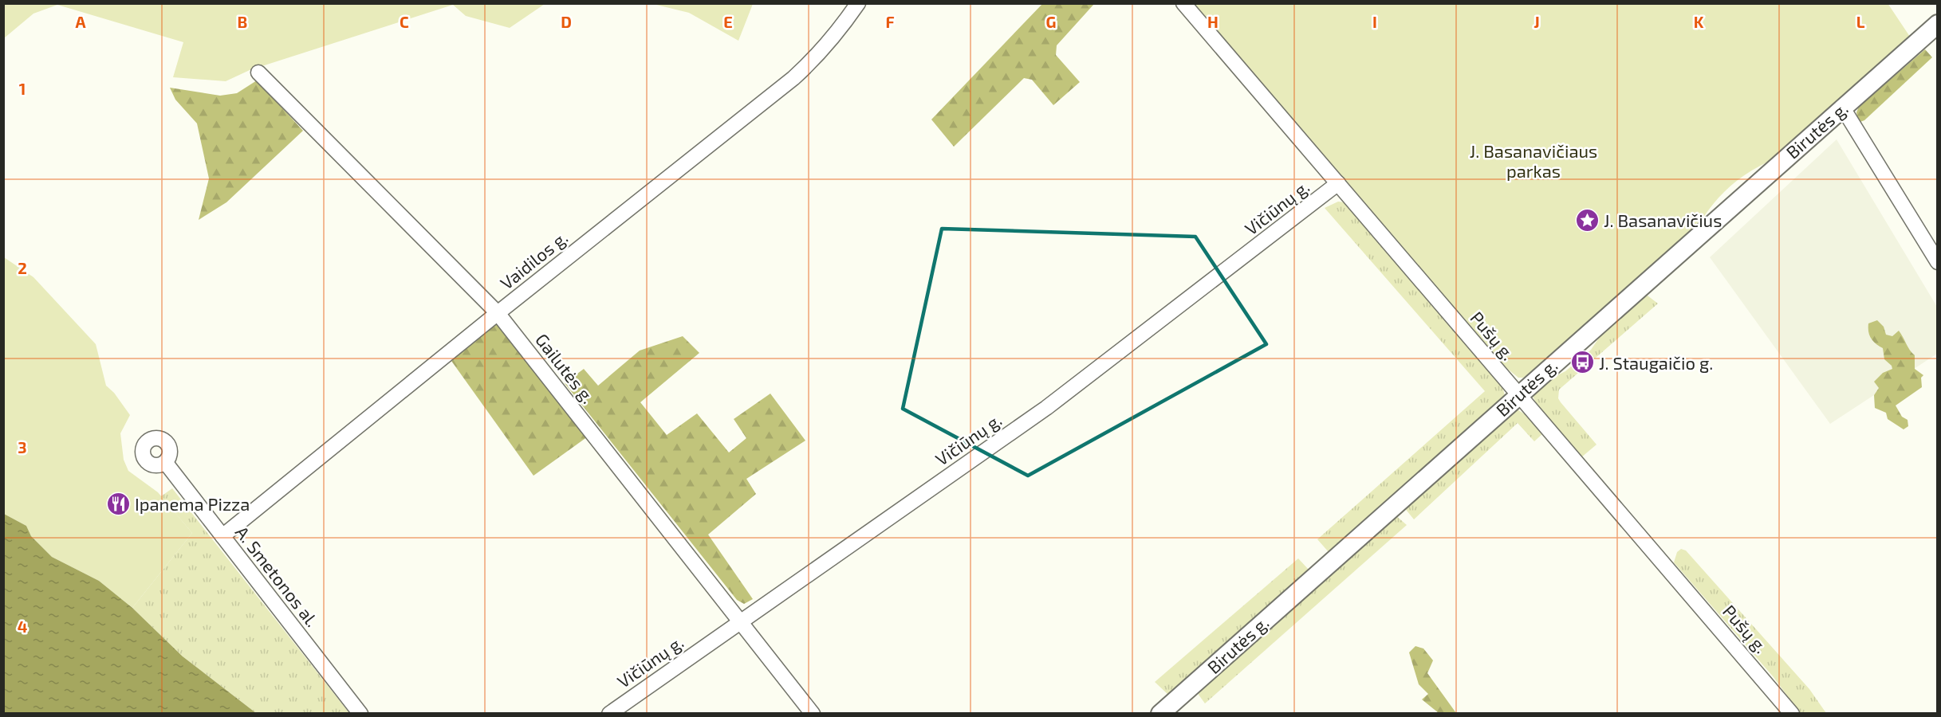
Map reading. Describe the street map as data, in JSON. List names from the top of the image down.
{
  "streets": {
    "street": [
      "Birutės g.",
      "Vičiūnų g.",
      "Vaidilos g.",
      "Pušų g.",
      "Gailutės g.",
      "A. Smetonos al."
    ]
  },
  "crossings": [
    ["Birutės g.", "Pušų g."],
    ["Vičiūnų g.", "Pušų g."],
    ["Vičiūnų g.", "Gailutės g."],
    ["Vaidilos g.", "Gailutės g."],
    ["Vaidilos g.", "A. Smetonos al."]
  ],
  "parks": ["J. Basanavičiaus parkas"],
  "places": {
    "place": ["J. Basanavičius"],
    "bus stop": ["J. Staugaičio g."],
    "restaurant": ["Ipanema Pizza"]
  },
  "grid": {
    "columns": [
      "A",
      "B",
      "C",
      "D",
      "E",
      "F",
      "G",
      "H",
      "I",
      "J",
      "K",
      "L"
    ],
    "rows": [
      "1",
      "2",
      "3",
      "4"
    ]
  }
}
